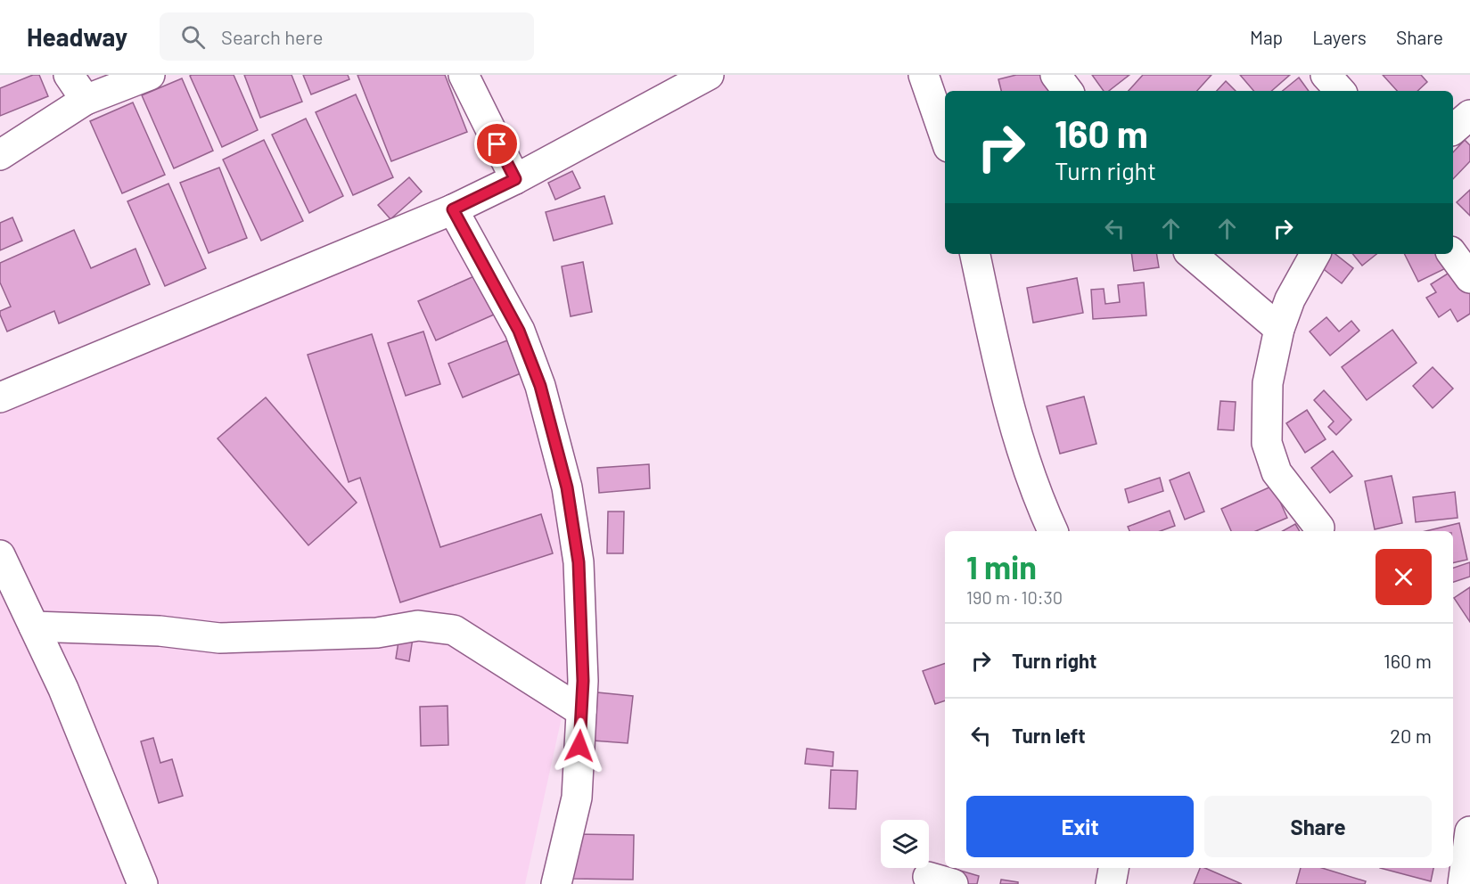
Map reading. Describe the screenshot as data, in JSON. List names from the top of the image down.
{
  "page": {
    "header": "Headway",
    "search": "Search here",
    "nav": ["Map", "Layers", "Share"],
    "turn": ["160 m", "Turn right"],
    "heading": ["1 min", "190 m · 10:30"],
    "list": [
      {
        "name": "Turn right",
        "value": "160 m"
      },
      {
        "name": "Turn left",
        "value": "20 m"
      }
    ],
    "buttons": ["Exit", "Share"]
  }
}
